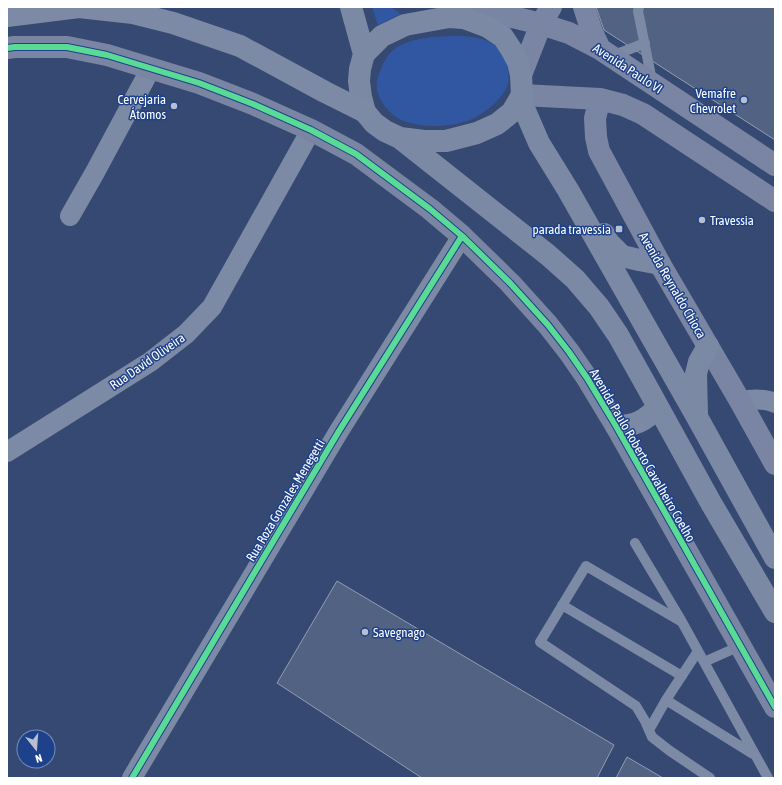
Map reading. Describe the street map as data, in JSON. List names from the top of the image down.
{
  "streets": {
    "street": [
      "Avenida Paulo VI",
      "Avenida Reynaldo Chioca",
      "Rua David Oliveira",
      "Avenida Paulo Roberto Cavalheiro Coelho",
      "Rua Roza Gonzales Menegetti"
    ]
  },
  "crossings": [
    ["Rua David Oliveira", "Avenida Paulo Roberto Cavalheiro Coelho"],
    ["Avenida Paulo Roberto Cavalheiro Coelho", "Rua Roza Gonzales Menegetti"]
  ],
  "places": {
    "other": [
      "Vemafre Chevrolet",
      "Cervejaria Átomos",
      "Travessia",
      "Savegnago"
    ],
    "transit": ["parada travessia"]
  },
  "north": "bottom"
}
